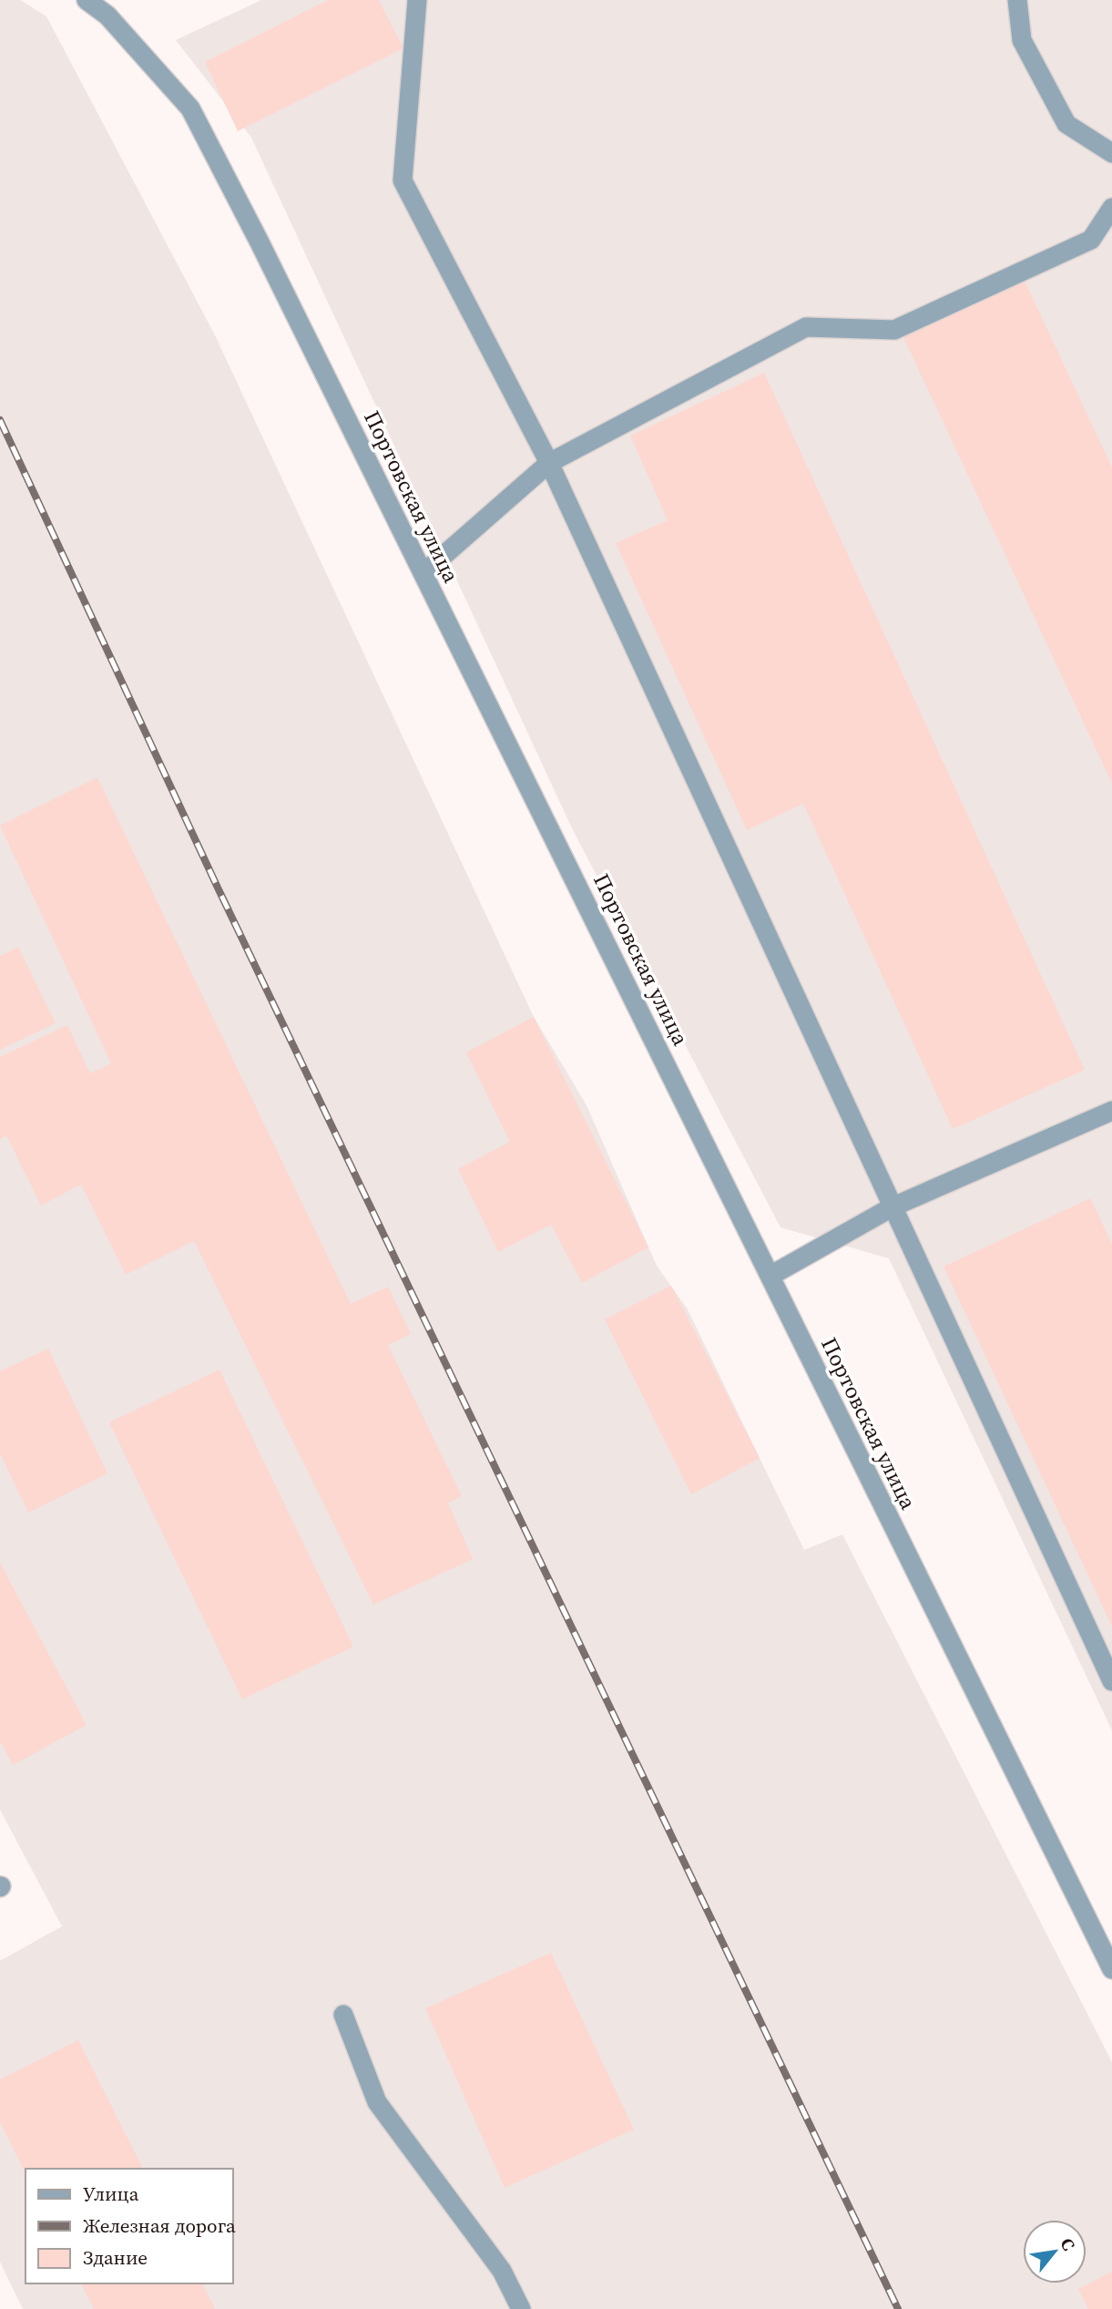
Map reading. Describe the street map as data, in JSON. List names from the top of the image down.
{
  "streets": {
    "street": ["Портовская улица"]
  },
  "legend": ["Улица", "Железная дорога", "Здание"],
  "north": "top right"
}
